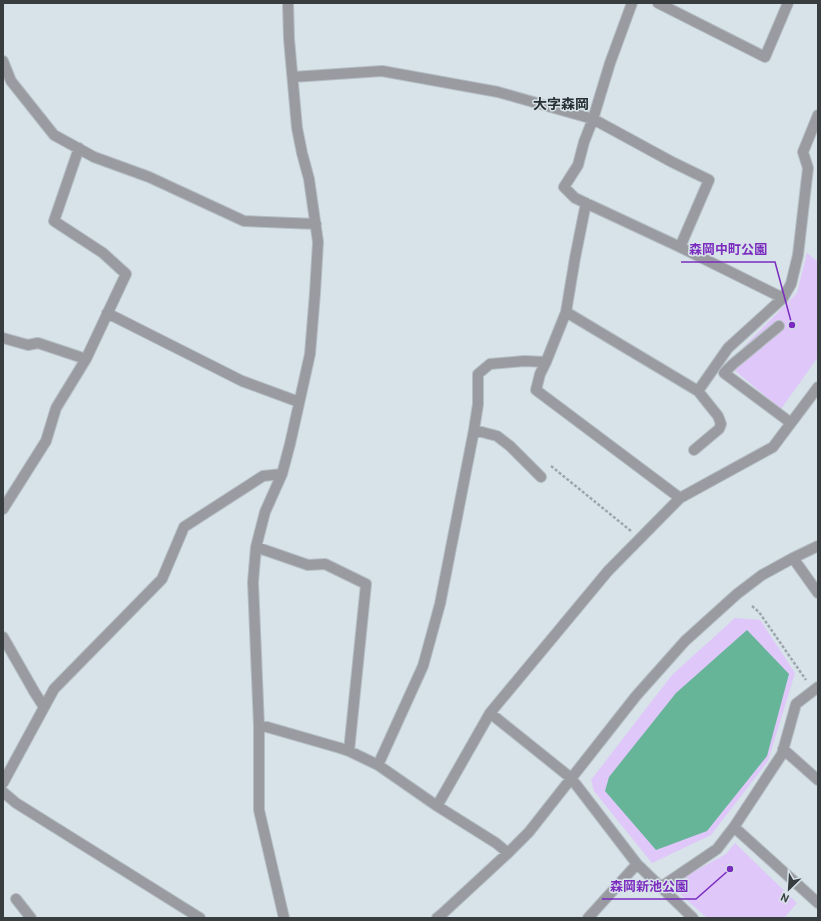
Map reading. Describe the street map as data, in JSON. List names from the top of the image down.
{
  "districts": ["大字森岡"],
  "places": ["森岡中町公園", "森岡新池公園"],
  "north": "bottom left"
}
